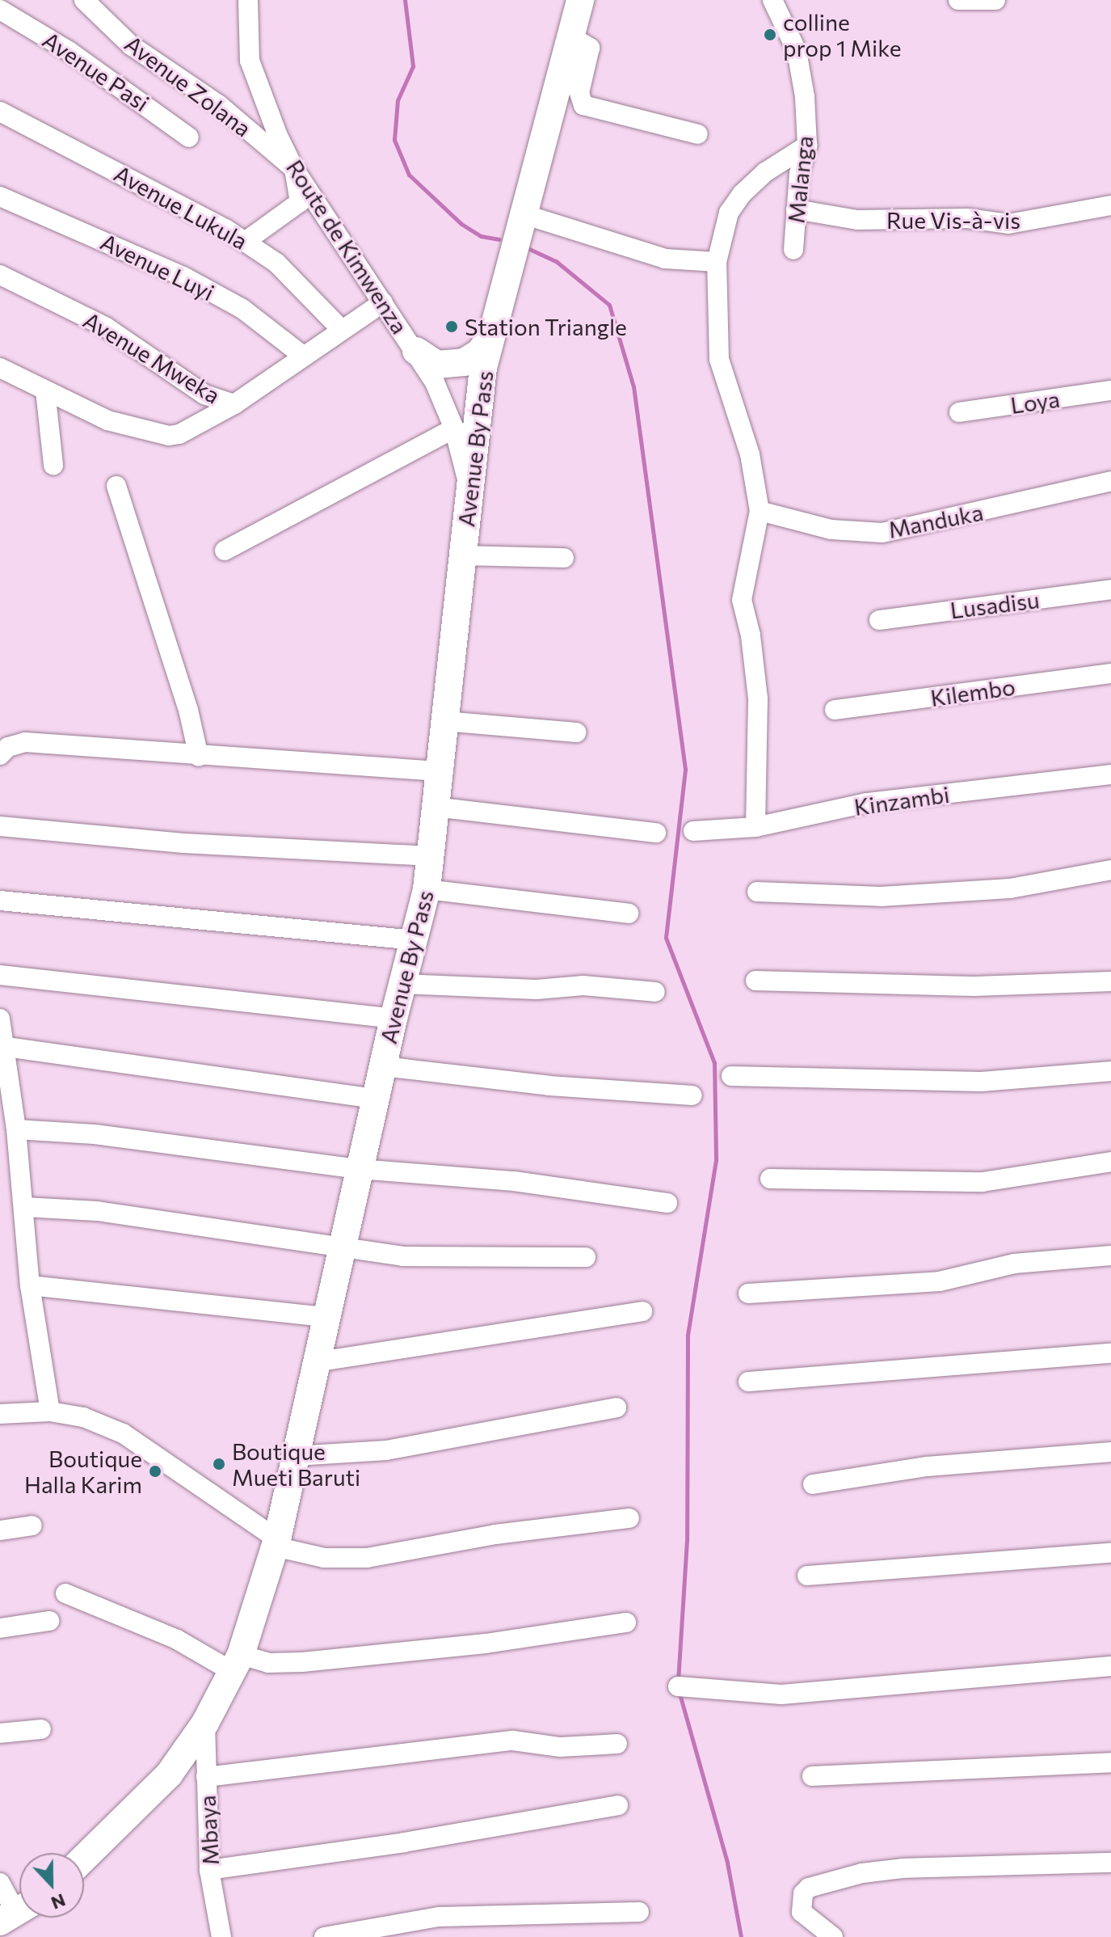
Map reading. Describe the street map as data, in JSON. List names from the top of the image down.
{
  "streets": {
    "highway": ["Avenue By Pass"],
    "street": [
      "Avenue Pasi",
      "Avenue Zolana",
      "Malanga",
      "Avenue Lukula",
      "Rue Vis-à-vis",
      "Route de Kimwenza",
      "Avenue Luyi",
      "Avenue Mweka",
      "Loya",
      "Manduka",
      "Lusadisu",
      "Kilembo",
      "Kinzambi",
      "Mbaya"
    ]
  },
  "crossings": [
    ["Avenue Zolana", "Route de Kimwenza"],
    ["Malanga", "Rue Vis-à-vis"],
    ["Route de Kimwenza", "Avenue By Pass"],
    ["Avenue By Pass", "Mbaya"]
  ],
  "places": [
    "colline prop 1 Mike",
    "Station Triangle",
    "Boutique Mueti Baruti",
    "Boutique Halla Karim"
  ],
  "north": "bottom"
}
